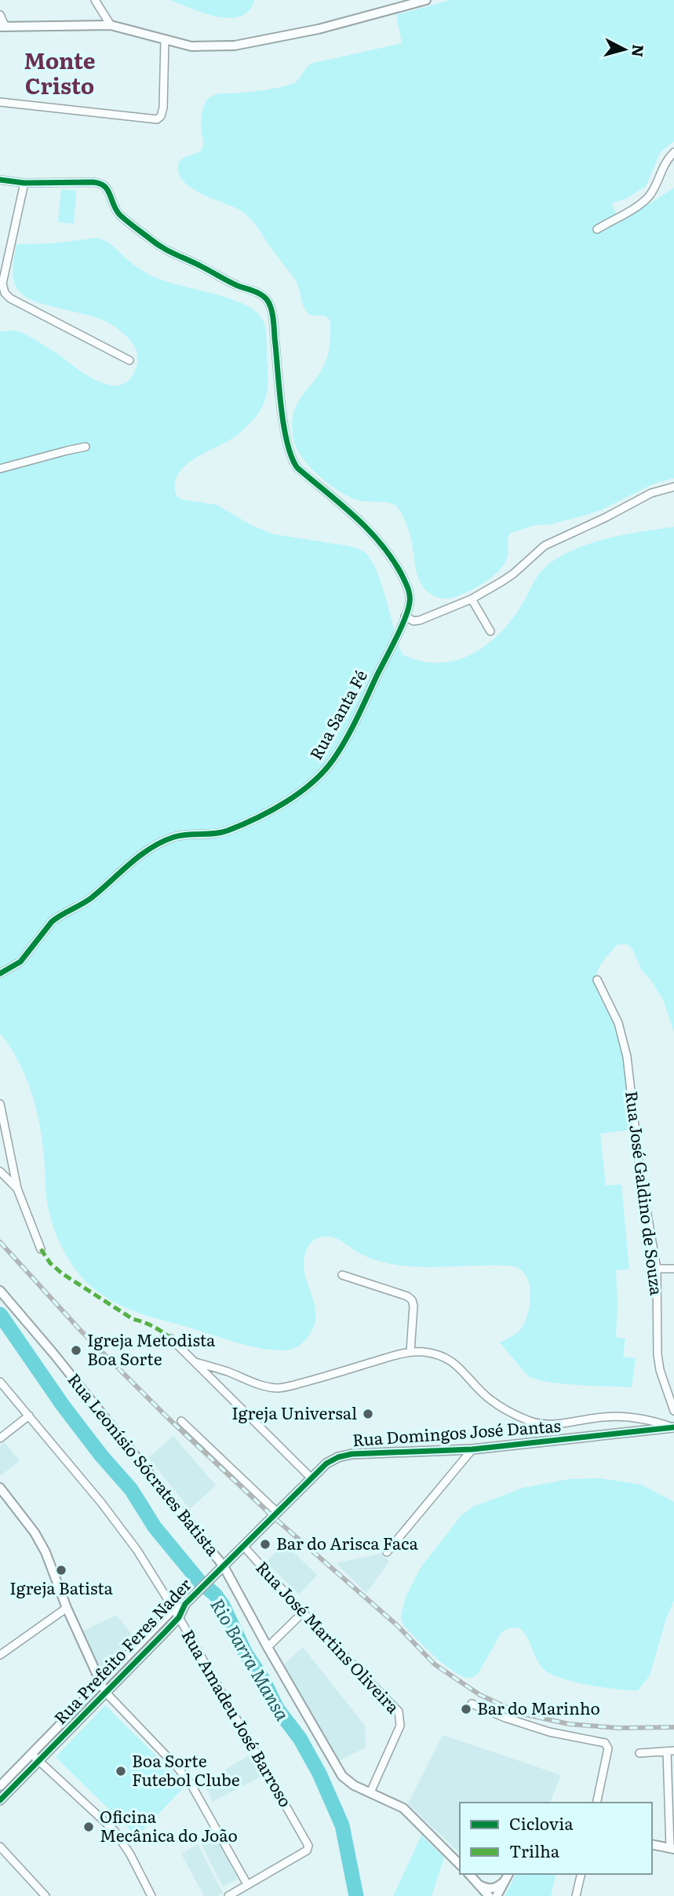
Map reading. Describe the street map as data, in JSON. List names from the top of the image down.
{
  "streets": {
    "street": [
      "Rua Santa Fé",
      "Rua José Galdino de Souza",
      "Rua Domingos José Dantas",
      "Rua Leonísio Sócrates Batista",
      "Rua José Martins Oliveira",
      "Rua Prefeito Feres Nader",
      "Rua Amadeu José Barroso"
    ]
  },
  "crossings": [
    ["Rua Domingos José Dantas", "Rua José Martins Oliveira"],
    ["Rua Domingos José Dantas", "Rua Prefeito Feres Nader"],
    ["Rua Leonísio Sócrates Batista", "Rua José Martins Oliveira"],
    ["Rua Leonísio Sócrates Batista", "Rua Prefeito Feres Nader"],
    ["Rua José Martins Oliveira", "Rua Prefeito Feres Nader"],
    ["Rua Prefeito Feres Nader", "Rua Amadeu José Barroso"]
  ],
  "districts": ["Monte Cristo"],
  "water": ["Rio Barra Mansa"],
  "places": [
    "Igreja Metodista Boa Sorte",
    "Igreja Universal",
    "Bar do Arisca Faca",
    "Igreja Batista",
    "Bar do Marinho",
    "Boa Sorte Futebol Clube",
    "Oficina Mecânica do João"
  ],
  "legend": ["Ciclovia", "Trilha"],
  "north": "right"
}
